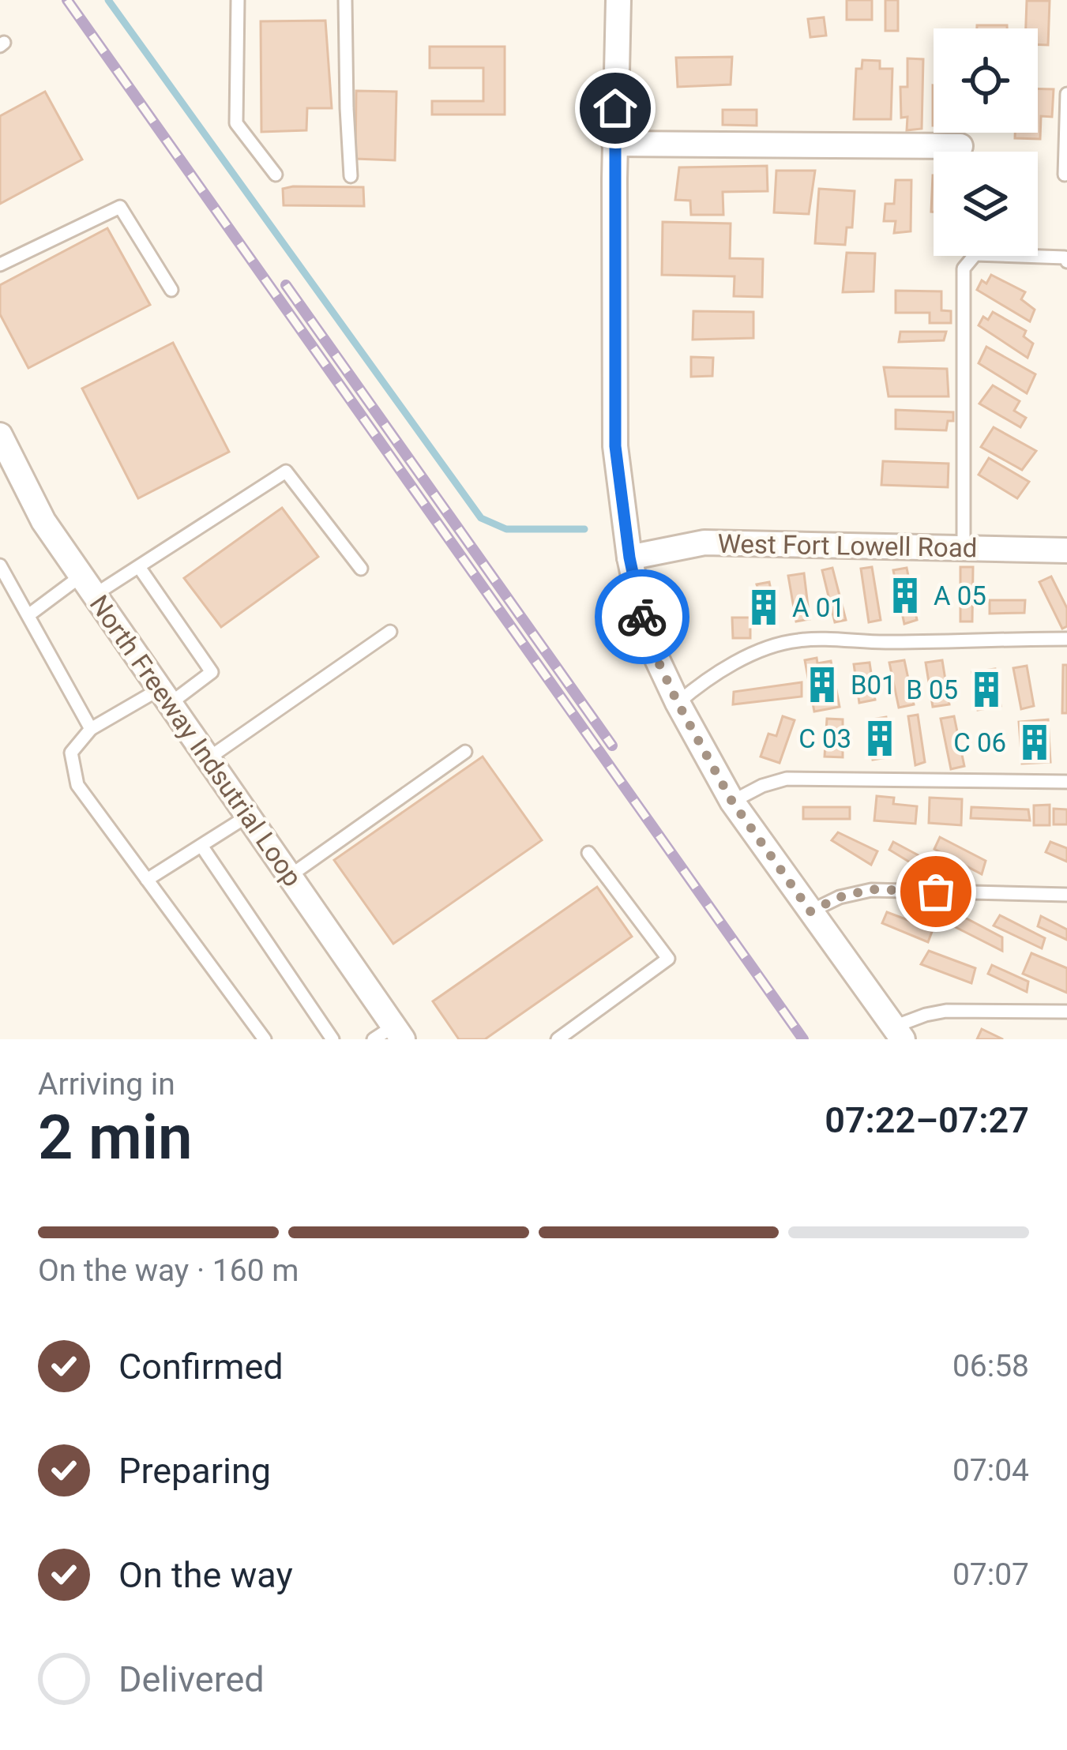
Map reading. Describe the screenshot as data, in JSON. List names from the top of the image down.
{
  "streets": {
    "street": ["West Fort Lowell Road", "North Freeway Indsutrial Loop"]
  },
  "places": {
    "building": [
      "A 05",
      "A 01",
      "B01",
      "B 05",
      "C 03",
      "C 06"
    ]
  },
  "page": {
    "heading": ["2 min", "Arriving in", "07:22–07:27"],
    "bar": "On the way · 160 m",
    "list": [
      ["Confirmed", "06:58"],
      ["Preparing", "07:04"],
      ["On the way", "07:07"],
      "Delivered"
    ]
  }
}
